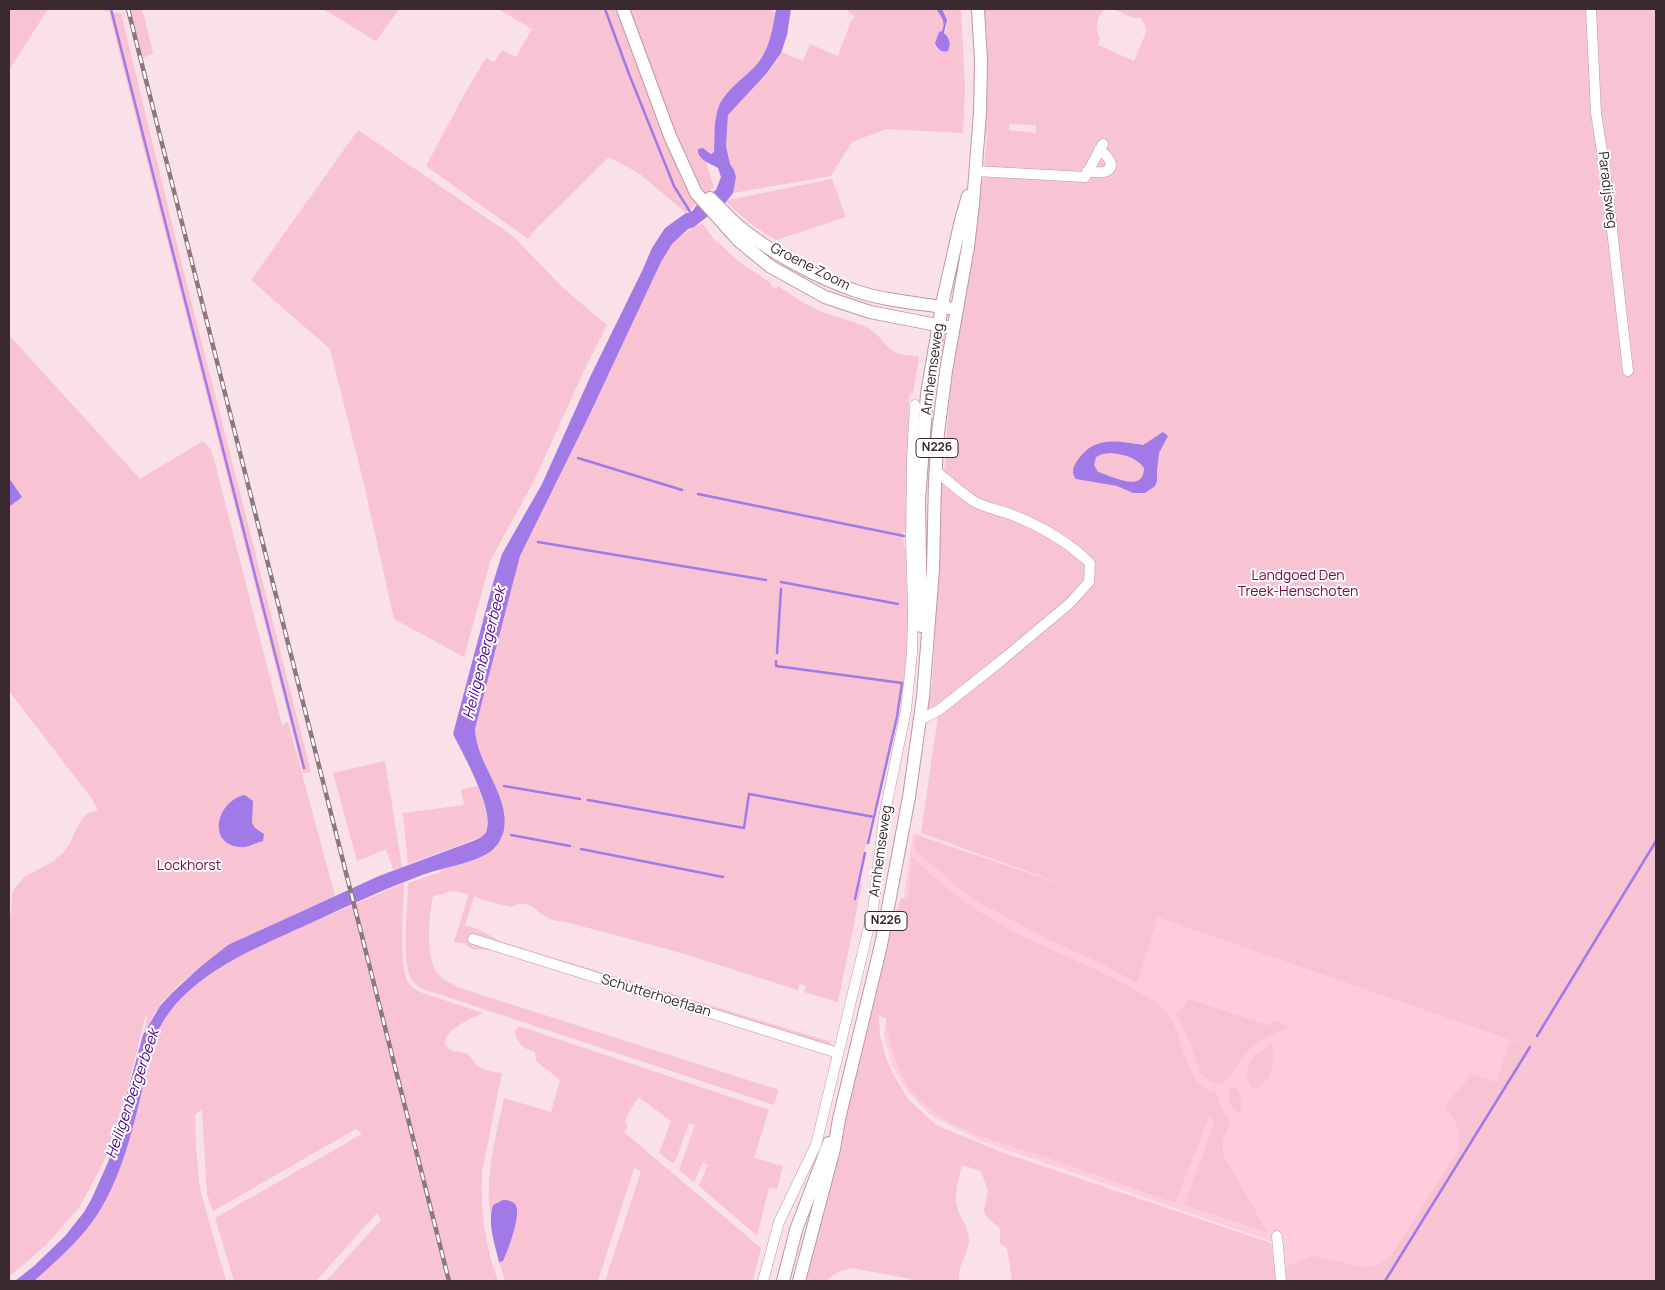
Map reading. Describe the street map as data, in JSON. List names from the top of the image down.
{
  "streets": {
    "main road": ["Groene Zoom", "Arnhemseweg", "N226"],
    "street": ["Paradijsweg", "Schutterhoeflaan"]
  },
  "crossings": [
    ["Groene Zoom", "Arnhemseweg"],
    ["Arnhemseweg", "Schutterhoeflaan"]
  ],
  "water": ["Heiligenbergerbeek"],
  "parks": ["Landgoed Den Treek-Henschoten", "Lockhorst"]
}
